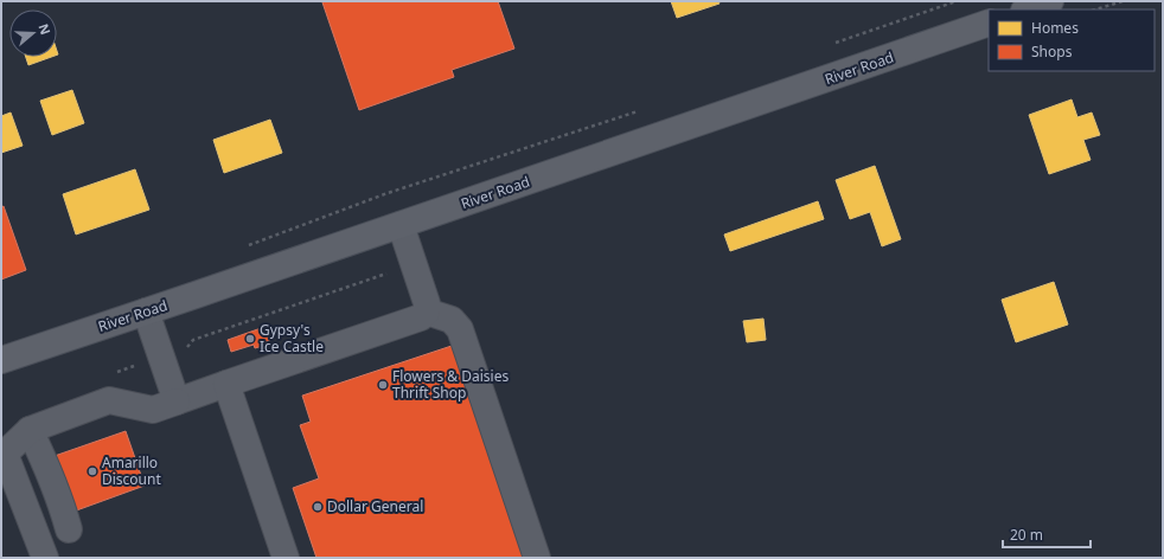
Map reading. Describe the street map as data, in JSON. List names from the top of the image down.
{
  "streets": {
    "main road": ["River Road"]
  },
  "places": [
    "Gypsy's Ice Castle",
    "Flowers & Daisies Thrift Shop",
    "Amarillo Discount",
    "Dollar General"
  ],
  "legend": ["Homes", "Shops"],
  "scale_bar": "20 m",
  "north": "right"
}
